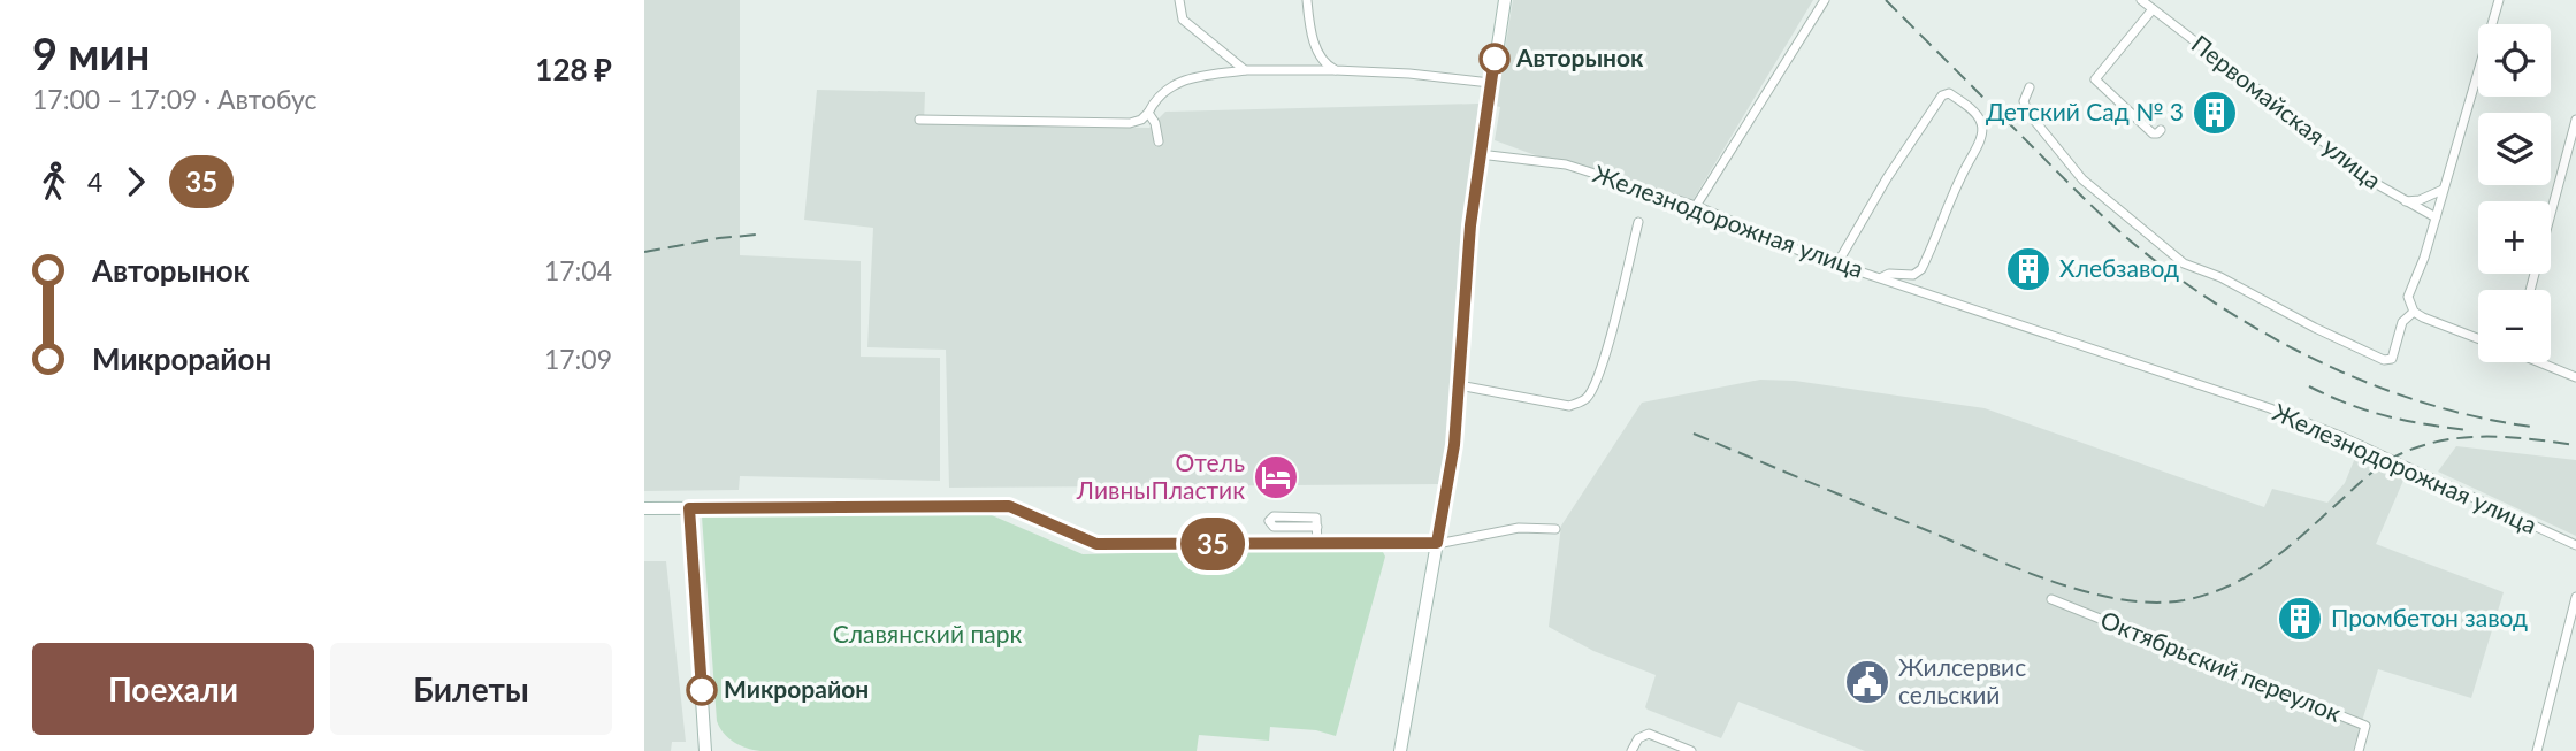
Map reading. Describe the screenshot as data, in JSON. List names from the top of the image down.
{
  "streets": {
    "street": ["Первомайская улица", "Железнодорожная улица", "Октябрьский переулок"]
  },
  "parks": ["Славянский парк"],
  "places": {
    "other": ["Авторынок", "Микрорайон"],
    "building": ["Детский Сад № 3", "Хлебзавод", "Промбетон завод"],
    "hotel": ["Отель ЛивныПластик"],
    "public building": ["Жилсервис сельский"]
  },
  "lines": ["bus line 35"],
  "page": {
    "heading": ["9 мин", "17:00 – 17:09 · Автобус", "128 ₽"],
    "on_map": "35",
    "map_buttons": ["+", "−"],
    "legs": ["4", "35"],
    "list": [
      {
        "name": "Авторынок",
        "value": "17:04"
      },
      {
        "name": "Микрорайон",
        "value": "17:09"
      }
    ],
    "buttons": ["Поехали", "Билеты"]
  }
}
